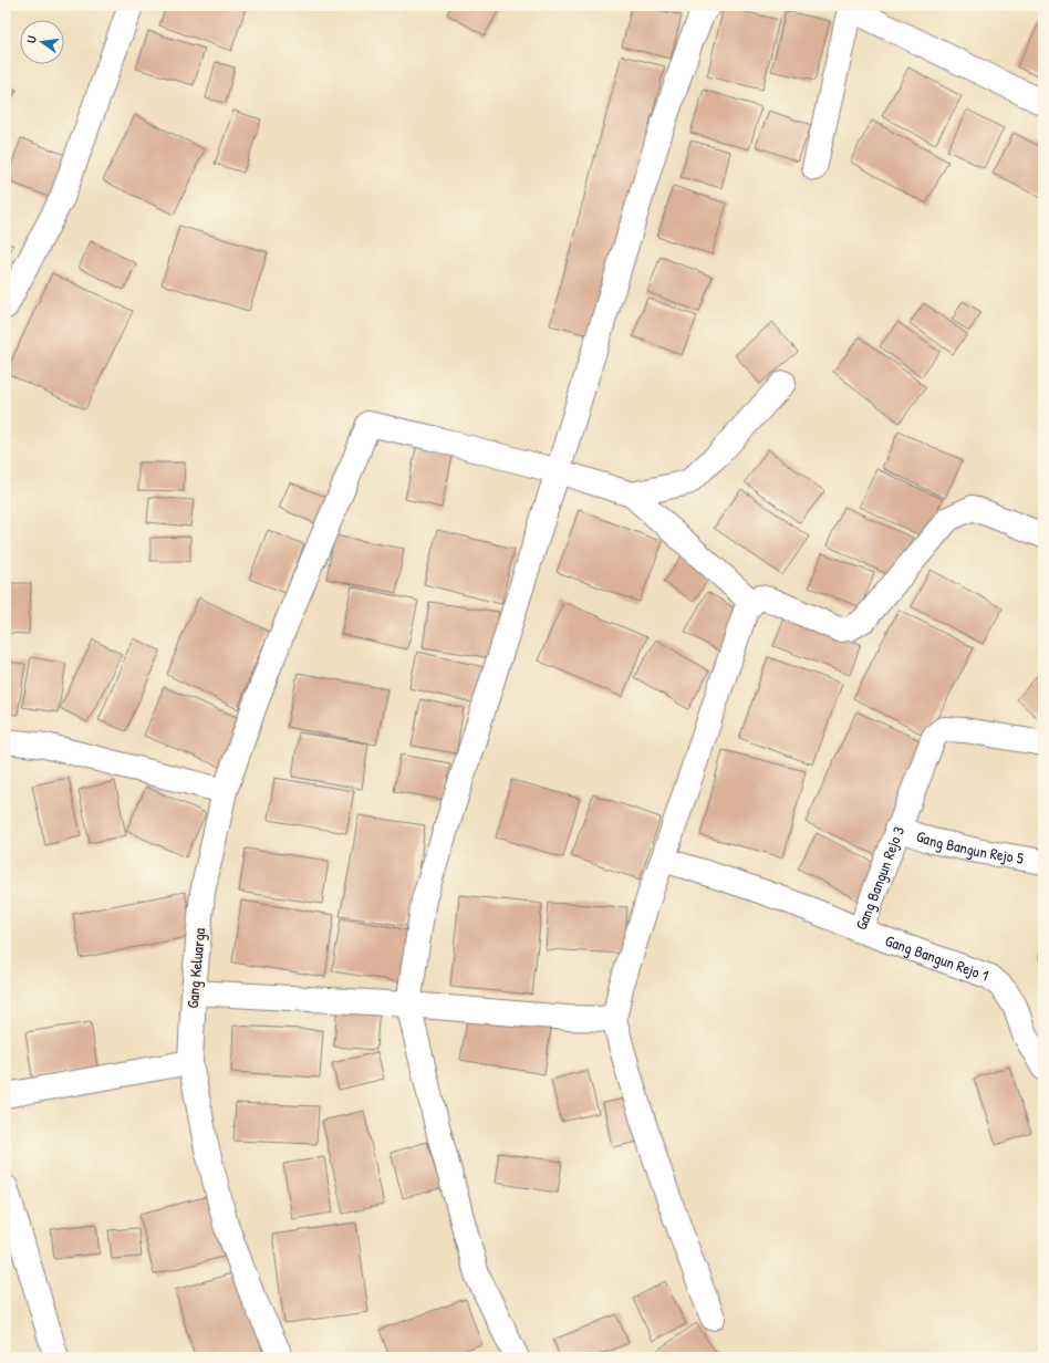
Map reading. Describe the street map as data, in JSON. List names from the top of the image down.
{
  "streets": {
    "street": [
      "Gang Bangun Rejo 5",
      "Gang Bangun Rejo 3",
      "Gang Bangun Rejo 1",
      "Gang Keluarga"
    ]
  },
  "crossings": [
    ["Gang Bangun Rejo 5", "Gang Bangun Rejo 3"],
    ["Gang Bangun Rejo 3", "Gang Bangun Rejo 1"]
  ],
  "north": "left"
}
